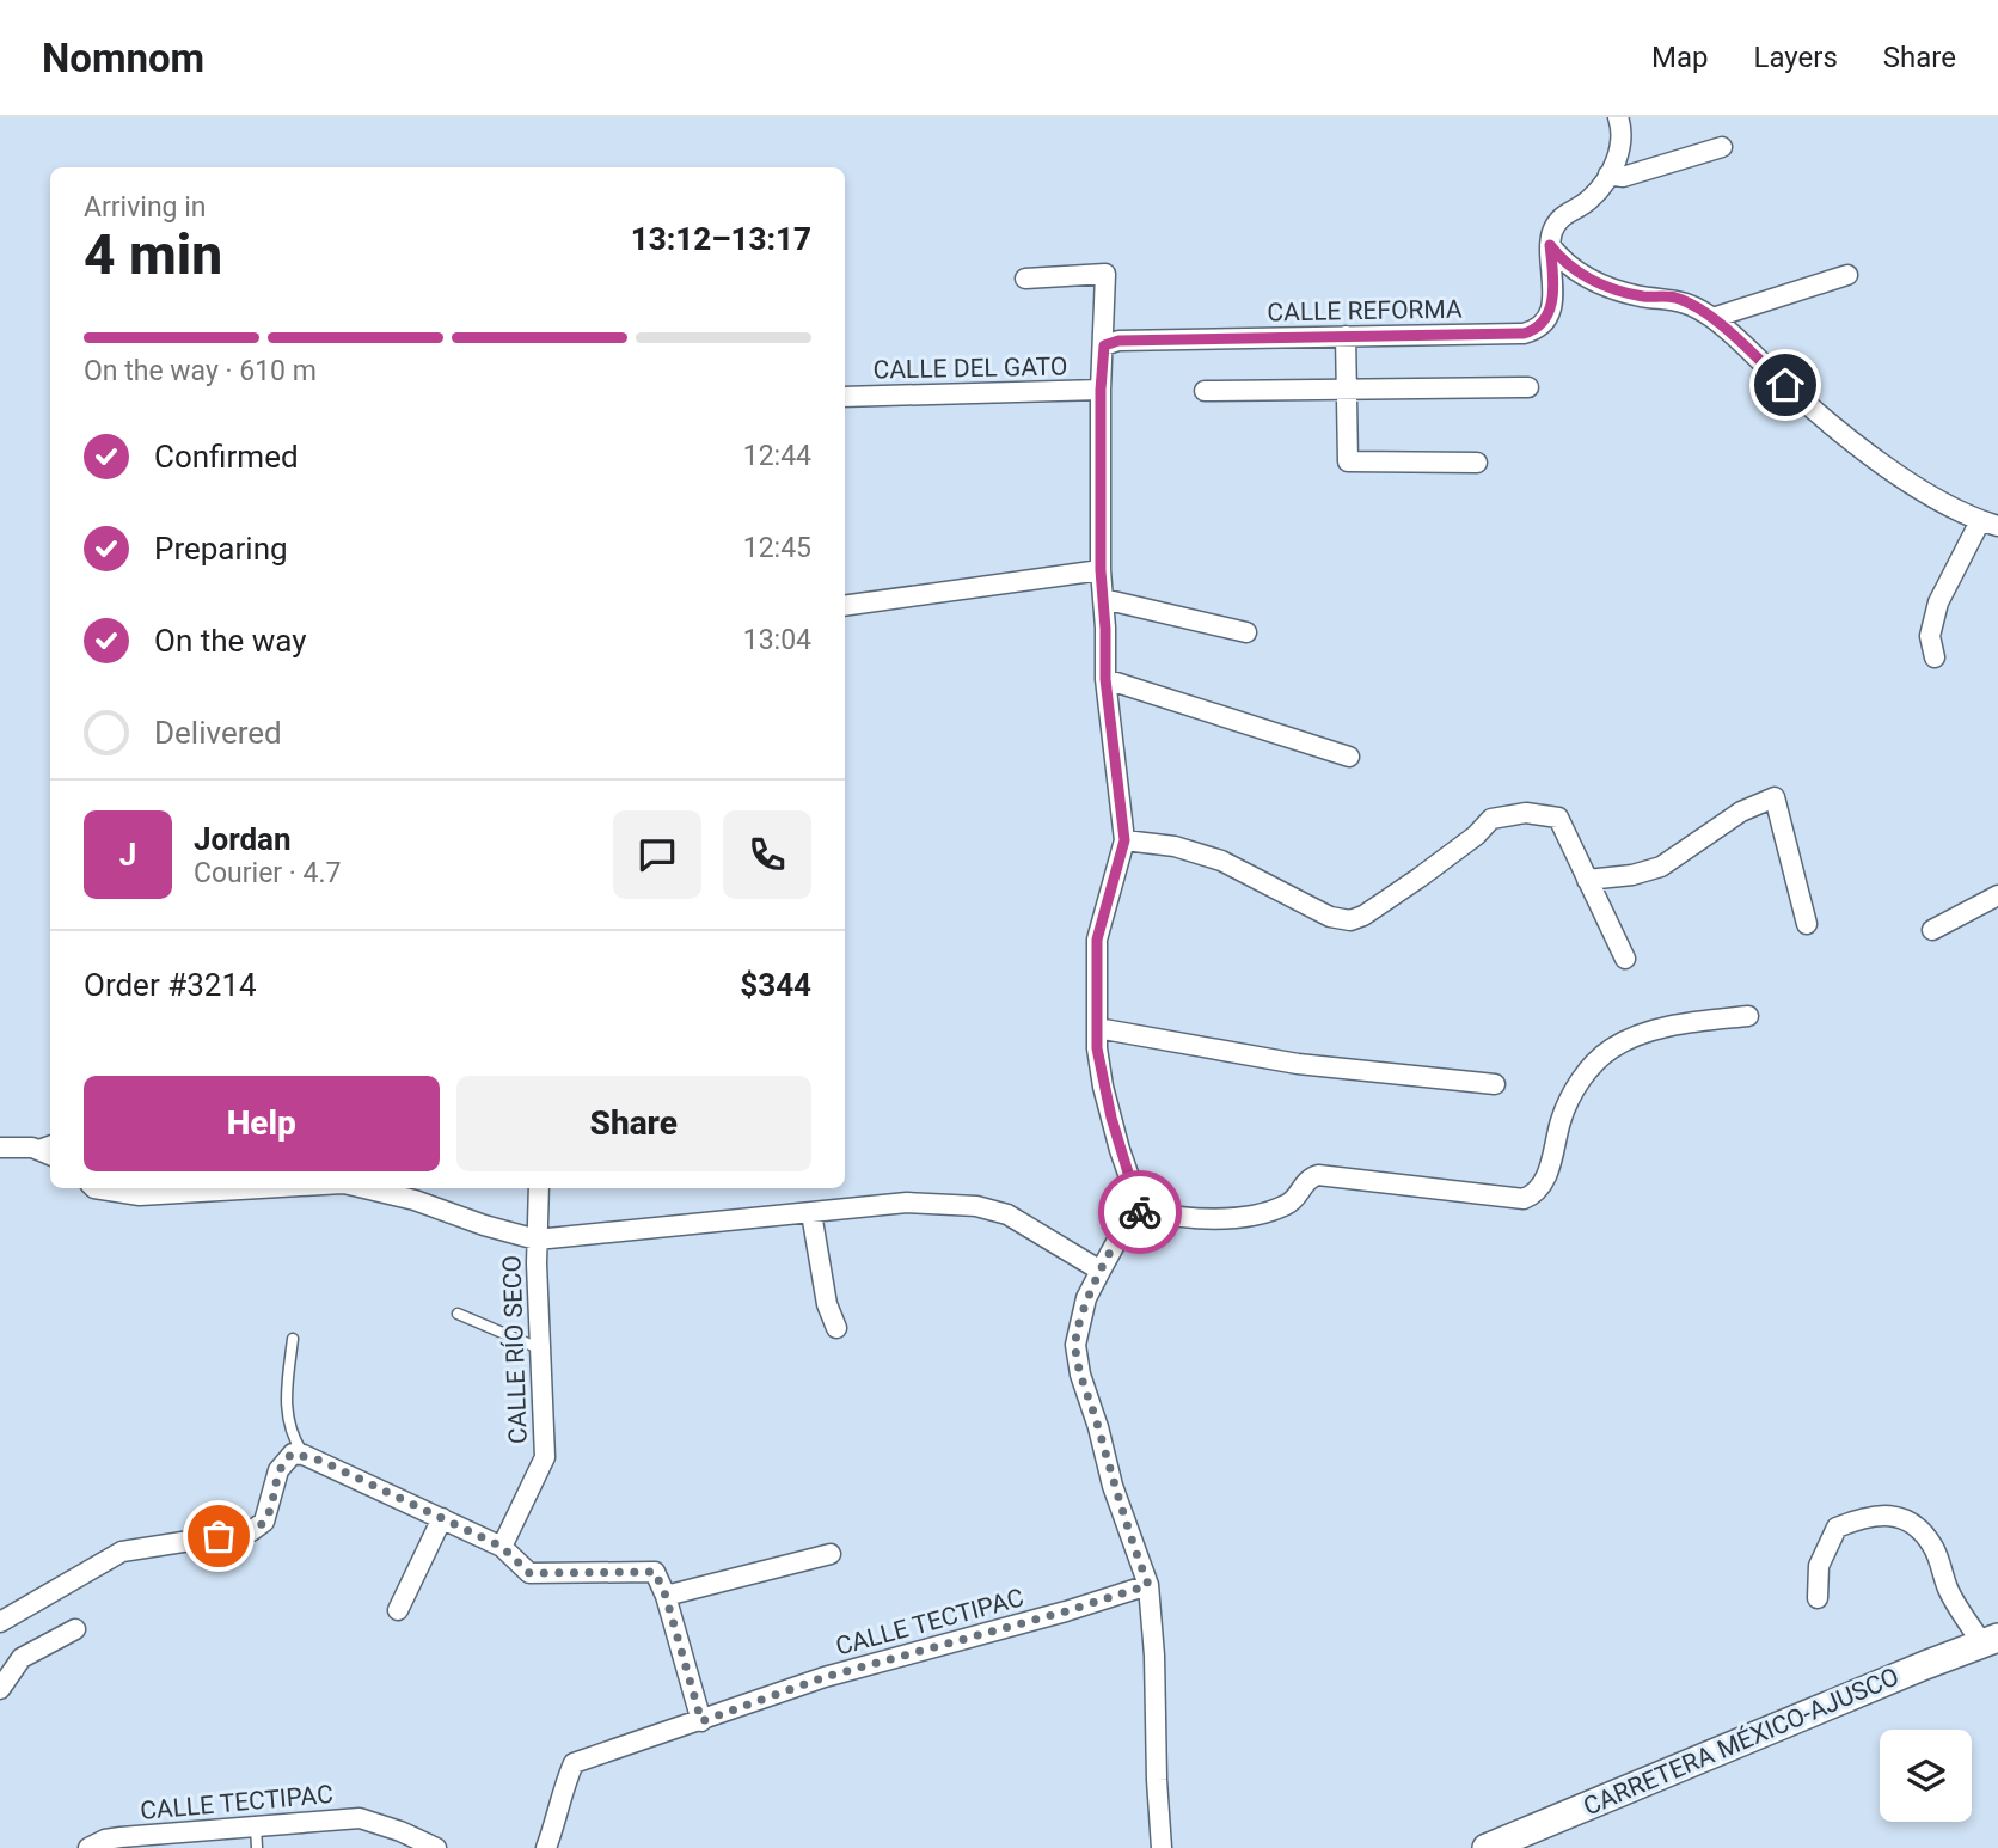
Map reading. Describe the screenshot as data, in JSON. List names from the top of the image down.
{
  "streets": {
    "main road": ["CARRETERA MÉXICO-AJUSCO"],
    "street": [
      "CALLE REFORMA",
      "CALLE DEL GATO",
      "CALLE RÍO SECO",
      "CALLE TECTIPAC"
    ]
  },
  "page": {
    "header": "Nomnom",
    "nav": ["Map", "Layers", "Share"],
    "heading": ["4 min", "Arriving in", "13:12–13:17"],
    "panel": [
      "Jordan",
      "Courier · 4.7",
      "Order #3214",
      "$344"
    ],
    "bar": "On the way · 610 m",
    "list": [
      ["Confirmed", "12:44"],
      ["Preparing", "12:45"],
      ["On the way", "13:04"],
      "Delivered"
    ],
    "round": "J",
    "buttons": ["Help", "Share"]
  }
}
